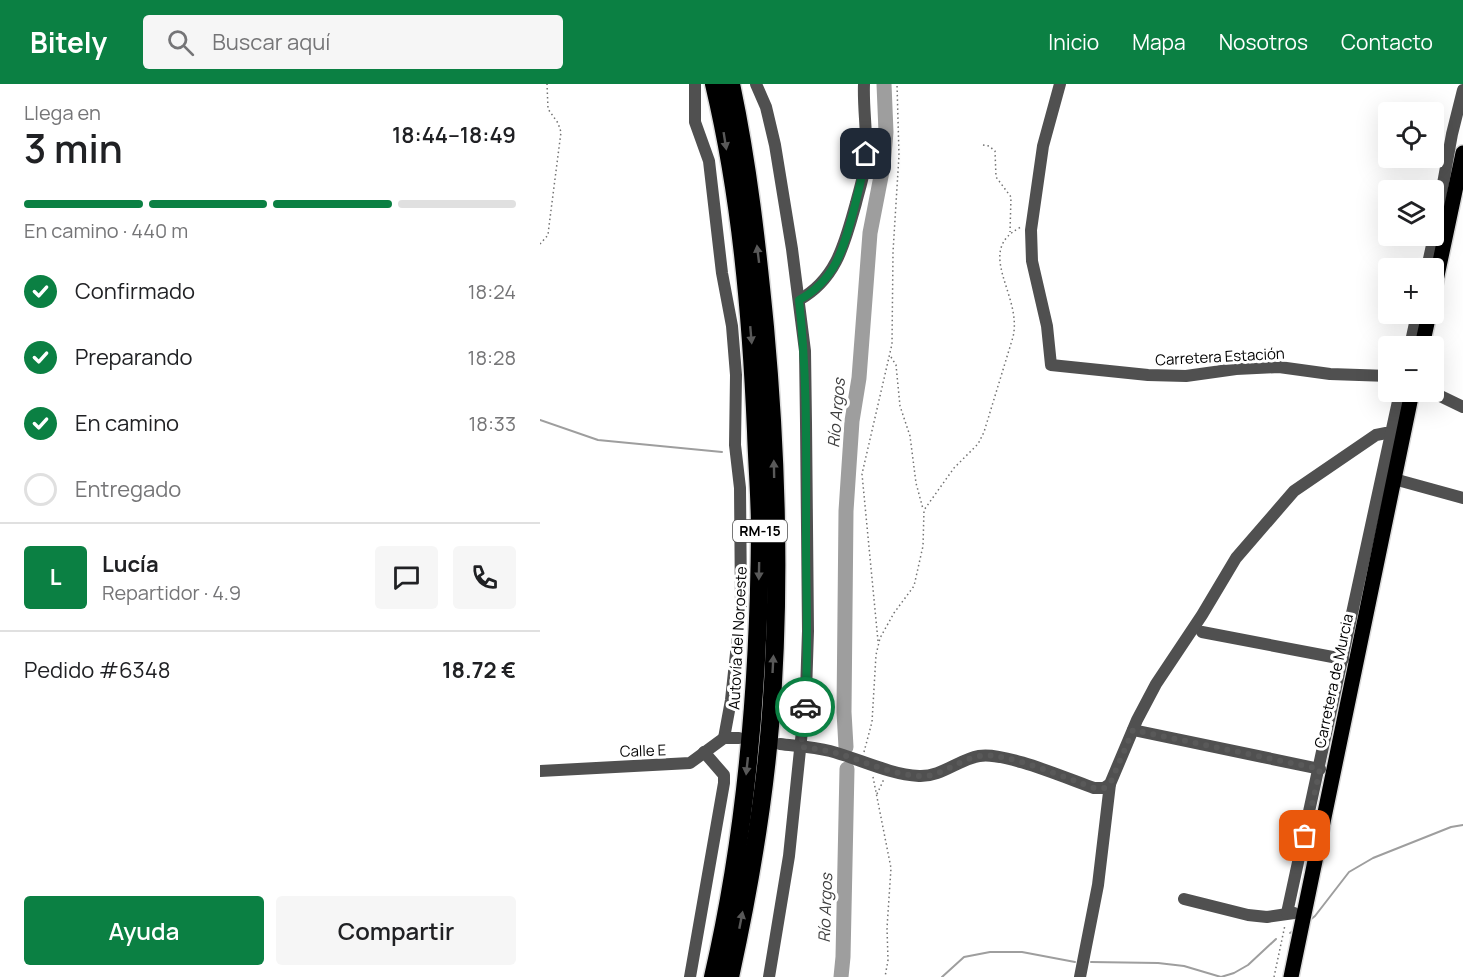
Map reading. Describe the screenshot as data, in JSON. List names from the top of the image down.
{
  "streets": {
    "highway": ["RM-15", "Autovía del Noroeste"],
    "main road": ["Carretera de Murcia"],
    "street": ["Carretera Estación", "Calle E"]
  },
  "water": ["Río Argos"],
  "page": {
    "header": "Bitely",
    "search": "Buscar aquí",
    "nav": [
      "Inicio",
      "Mapa",
      "Nosotros",
      "Contacto"
    ],
    "heading": ["3 min", "Llega en", "18:44–18:49"],
    "panel": [
      "Lucía",
      "Repartidor · 4.9",
      "Pedido #6348",
      "18.72 €"
    ],
    "map_buttons": ["+", "−"],
    "bar": "En camino · 440 m",
    "list": [
      ["Confirmado", "18:24"],
      ["Preparando", "18:28"],
      ["En camino", "18:33"],
      "Entregado"
    ],
    "round": "L",
    "buttons": ["Ayuda", "Compartir"]
  }
}
